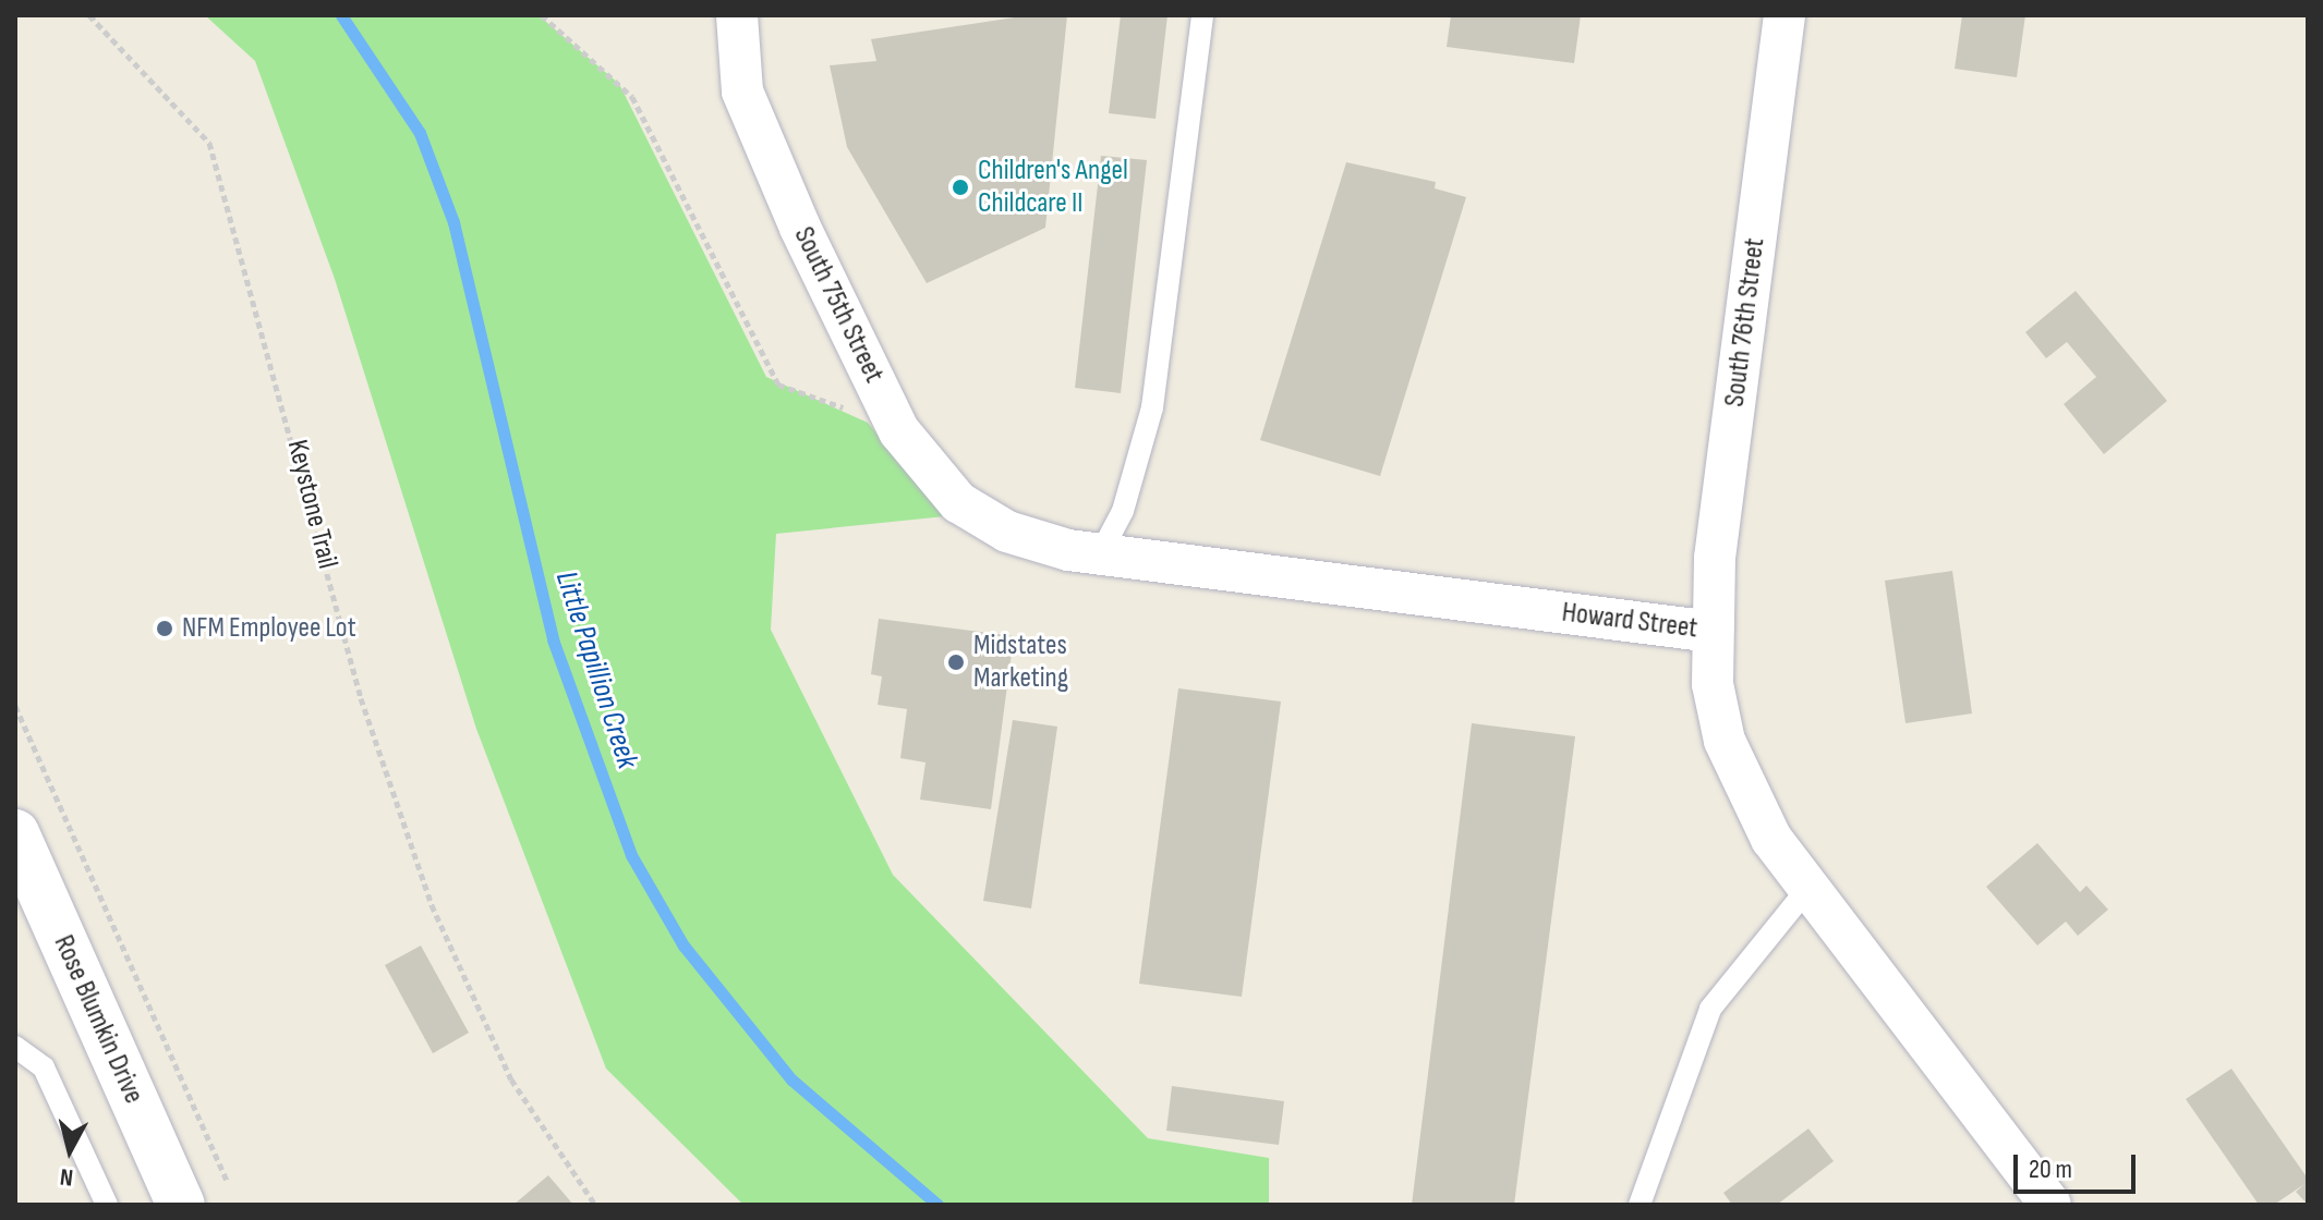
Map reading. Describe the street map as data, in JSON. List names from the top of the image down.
{
  "streets": {
    "main road": ["Rose Blumkin Drive"],
    "street": ["South 75th Street", "South 76th Street", "Howard Street"],
    "path": ["Keystone Trail"]
  },
  "crossings": [
    ["South 75th Street", "Howard Street"],
    ["South 76th Street", "Howard Street"]
  ],
  "water": ["Little Papillion Creek"],
  "places": ["Children's Angel Childcare II", "NFM Employee Lot", "Midstates Marketing"],
  "scale_bar": "20 m",
  "north": "bottom"
}
